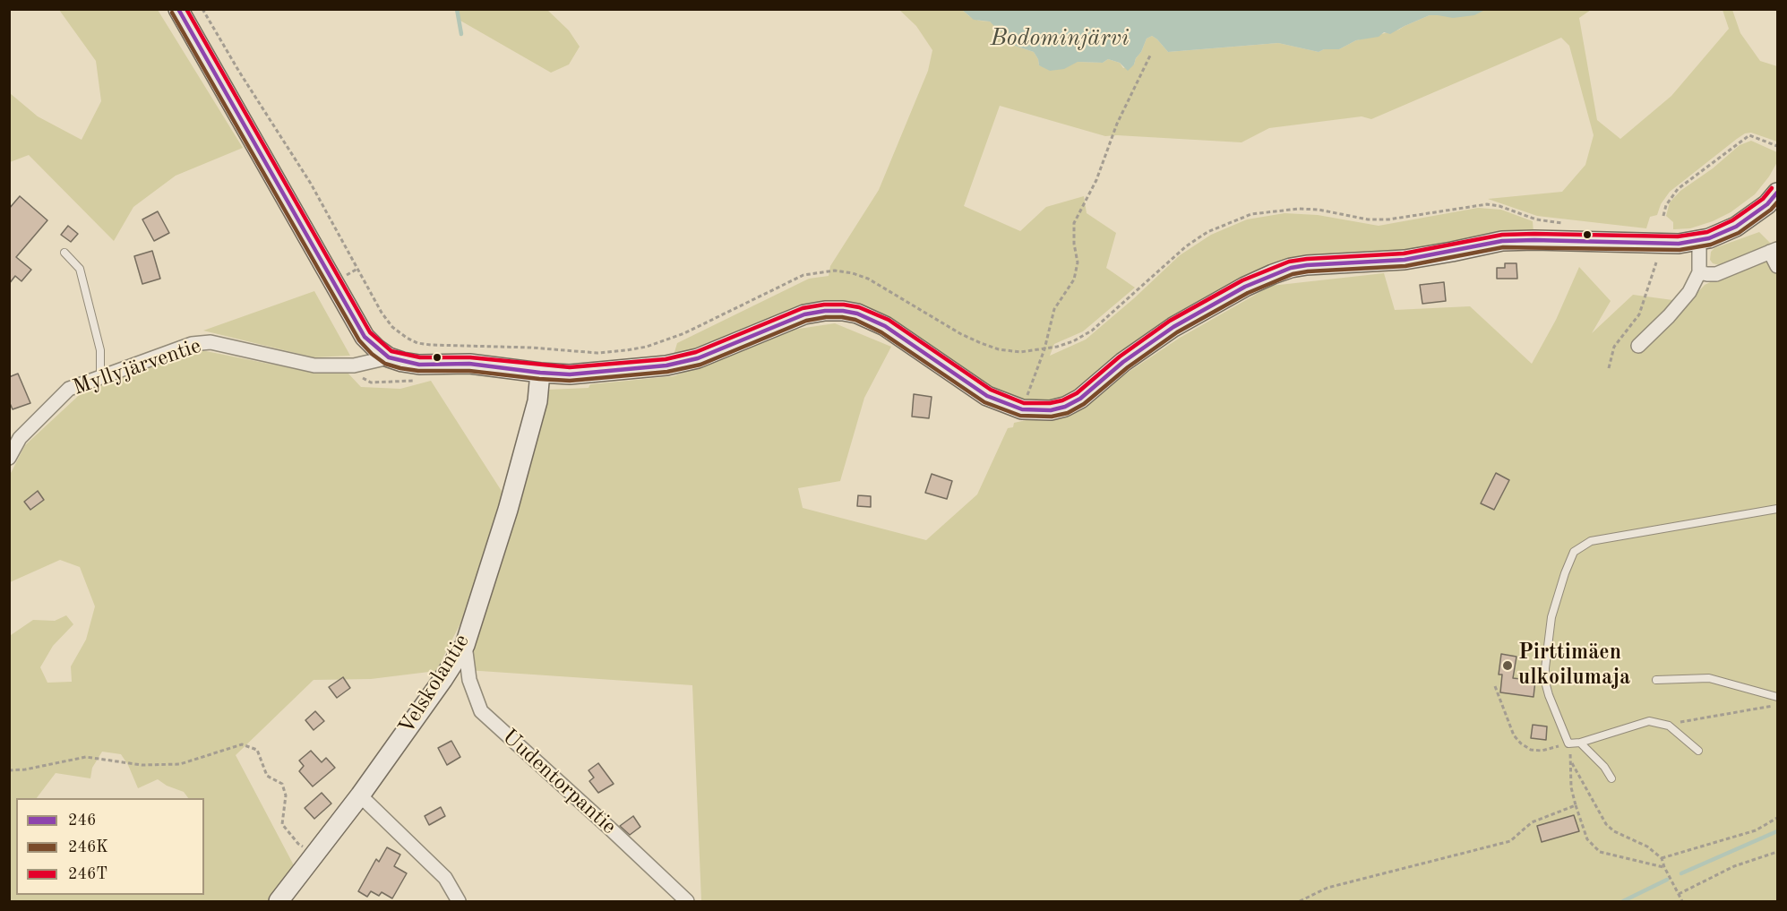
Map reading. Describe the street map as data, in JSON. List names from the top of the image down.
{
  "streets": {
    "main road": ["Velskolantie"],
    "street": ["Myllyjärventie", "Uudentorpantie"]
  },
  "crossings": [
    ["Velskolantie", "Uudentorpantie"]
  ],
  "water": ["Bodominjärvi"],
  "places": ["Pirttimäen ulkoilumaja"],
  "lines": ["transit line 246", "transit line 246T", "transit line 246K"],
  "legend": ["246", "246K", "246T"]
}
